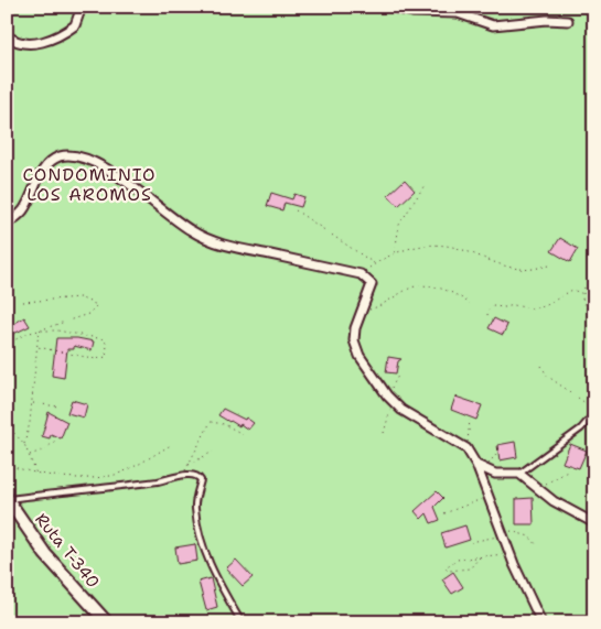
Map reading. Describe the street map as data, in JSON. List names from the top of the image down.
{
  "streets": {
    "street": ["Ruta T-340"]
  },
  "districts": ["CONDOMINIO LOS AROMOS"]
}
